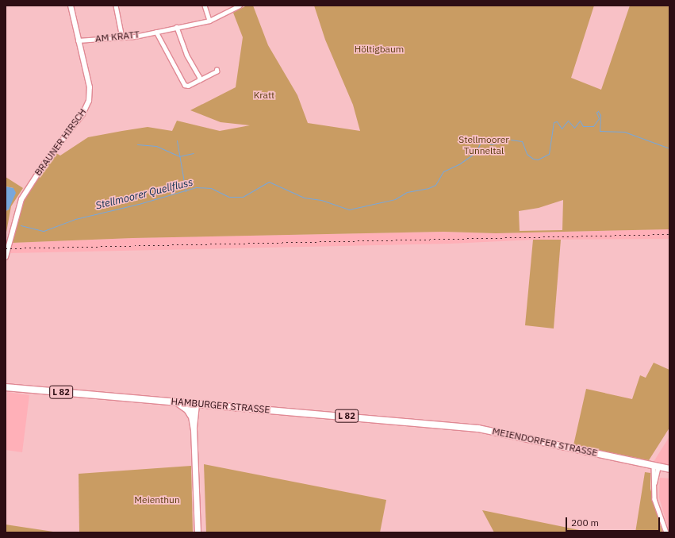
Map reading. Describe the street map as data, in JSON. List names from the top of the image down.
{
  "streets": {
    "main road": ["L 82", "HAMBURGER STRASSE", "MEIENDORFER STRASSE"],
    "street": ["AM KRATT", "BRAUNER HIRSCH"]
  },
  "crossings": [
    ["AM KRATT", "BRAUNER HIRSCH"],
    ["HAMBURGER STRASSE", "MEIENDORFER STRASSE"]
  ],
  "water": ["Stellmoorer Quellfluss"],
  "parks": [
    "Höltigbaum",
    "Kratt",
    "Stellmoorer Tunneltal",
    "Meienthun"
  ],
  "scale_bar": "200 m"
}
